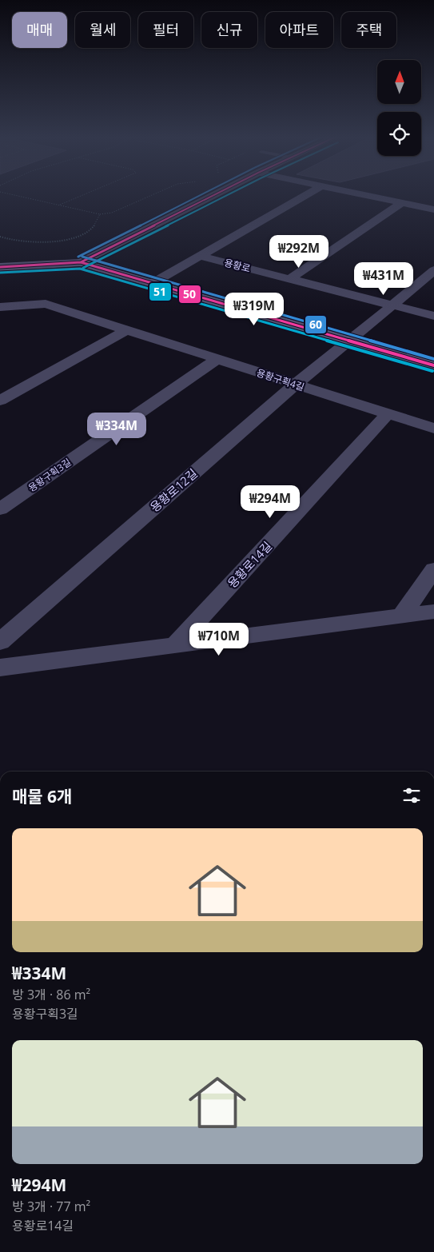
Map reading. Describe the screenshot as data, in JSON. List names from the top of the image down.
{
  "streets": {
    "street": [
      "용황로",
      "용황구획4길",
      "용황구획3길",
      "용황로12길",
      "용황로14길"
    ]
  },
  "crossings": [
    ["용황로", "용황로12길"],
    ["용황구획4길", "용황구획3길"],
    ["용황구획4길", "용황로12길"],
    ["용황구획4길", "용황로14길"]
  ],
  "lines": ["transit line 50", "transit line 51", "transit line 60"],
  "north": "top",
  "page": {
    "chip": [
      "매매",
      "월세",
      "필터",
      "신규",
      "아파트",
      "주택"
    ],
    "price": [
      "₩292M",
      "₩431M",
      "₩319M",
      "₩334M",
      "₩294M",
      "₩710M"
    ],
    "heading": "매물 6개",
    "list": [
      {
        "name": "₩334M",
        "note": "방 3개 · 86 m² · 용황구획3길"
      },
      {
        "name": "₩294M",
        "note": "방 3개 · 77 m² · 용황로14길"
      }
    ]
  }
}
